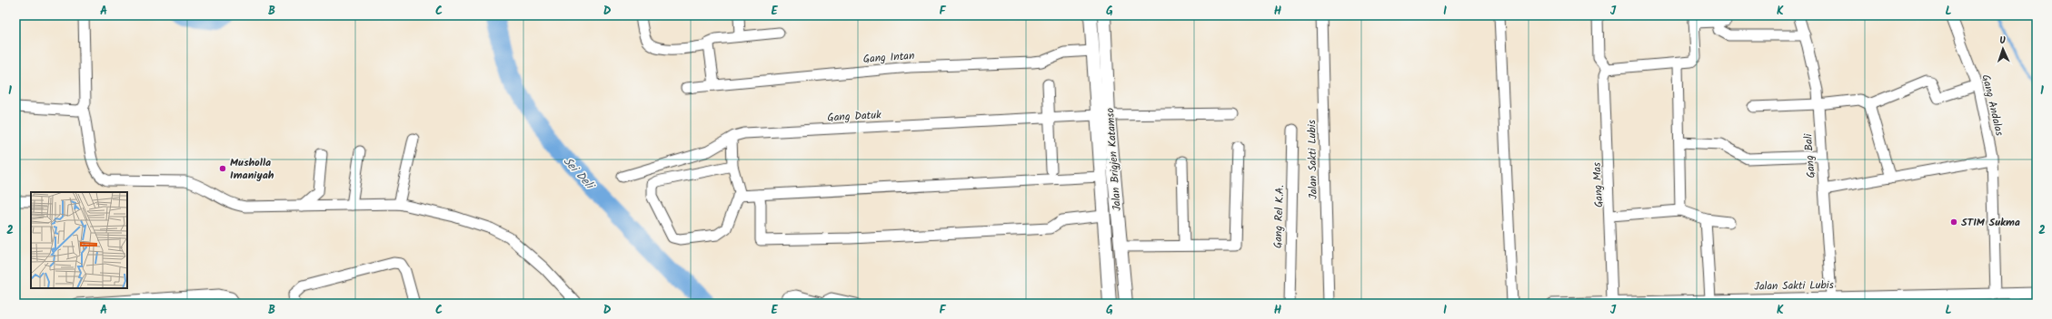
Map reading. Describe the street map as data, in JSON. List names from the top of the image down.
{
  "streets": {
    "main road": ["Jalan Brigjen Katamso"],
    "street": [
      "Gang Intan",
      "Gang Andalas",
      "Gang Datuk",
      "Gang Bali",
      "Jalan Sakti Lubis",
      "Gang Mas",
      "Gang Rel K.A."
    ]
  },
  "crossings": [
    ["Gang Intan", "Jalan Brigjen Katamso"],
    ["Gang Andalas", "Jalan Sakti Lubis"],
    ["Gang Datuk", "Jalan Brigjen Katamso"],
    ["Gang Bali", "Jalan Sakti Lubis"],
    ["Jalan Sakti Lubis", "Gang Mas"]
  ],
  "water": ["Sei Deli"],
  "places": ["Musholla Imaniyah", "STIM Sukma"],
  "north": "top",
  "grid": {
    "columns": [
      "A",
      "B",
      "C",
      "D",
      "E",
      "F",
      "G",
      "H",
      "I",
      "J",
      "K",
      "L"
    ],
    "rows": ["1", "2"]
  }
}
